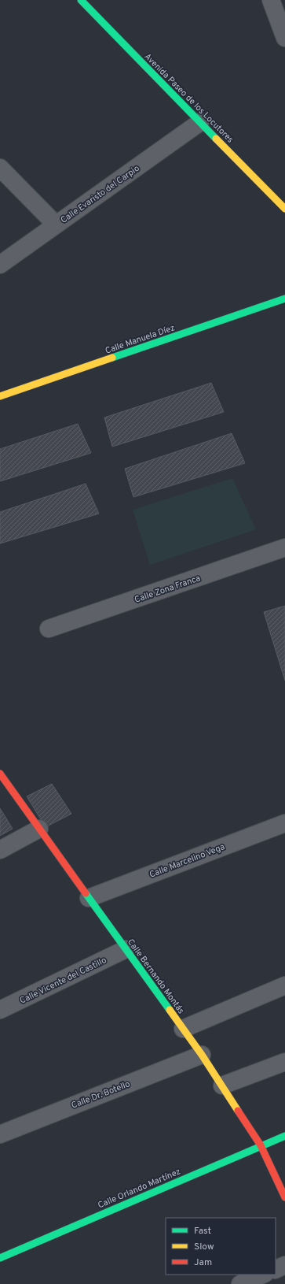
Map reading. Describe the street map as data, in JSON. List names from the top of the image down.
{
  "streets": {
    "street": [
      "Avenida Paseo de los Locutores",
      "Calle Evaristo del Carpio",
      "Calle Manuela Díez",
      "Calle Zona Franca",
      "Calle Marcelino Vega",
      "Calle Bernando Montás",
      "Calle Vicente del Castillo",
      "Calle Dr. Botello",
      "Calle Orlando Martínez"
    ]
  },
  "crossings": [
    ["Avenida Paseo de los Locutores", "Calle Evaristo del Carpio"],
    ["Calle Marcelino Vega", "Calle Bernando Montás"],
    ["Calle Bernando Montás", "Calle Vicente del Castillo"],
    ["Calle Bernando Montás", "Calle Dr. Botello"],
    ["Calle Bernando Montás", "Calle Orlando Martínez"]
  ],
  "legend": ["Fast", "Slow", "Jam"]
}
